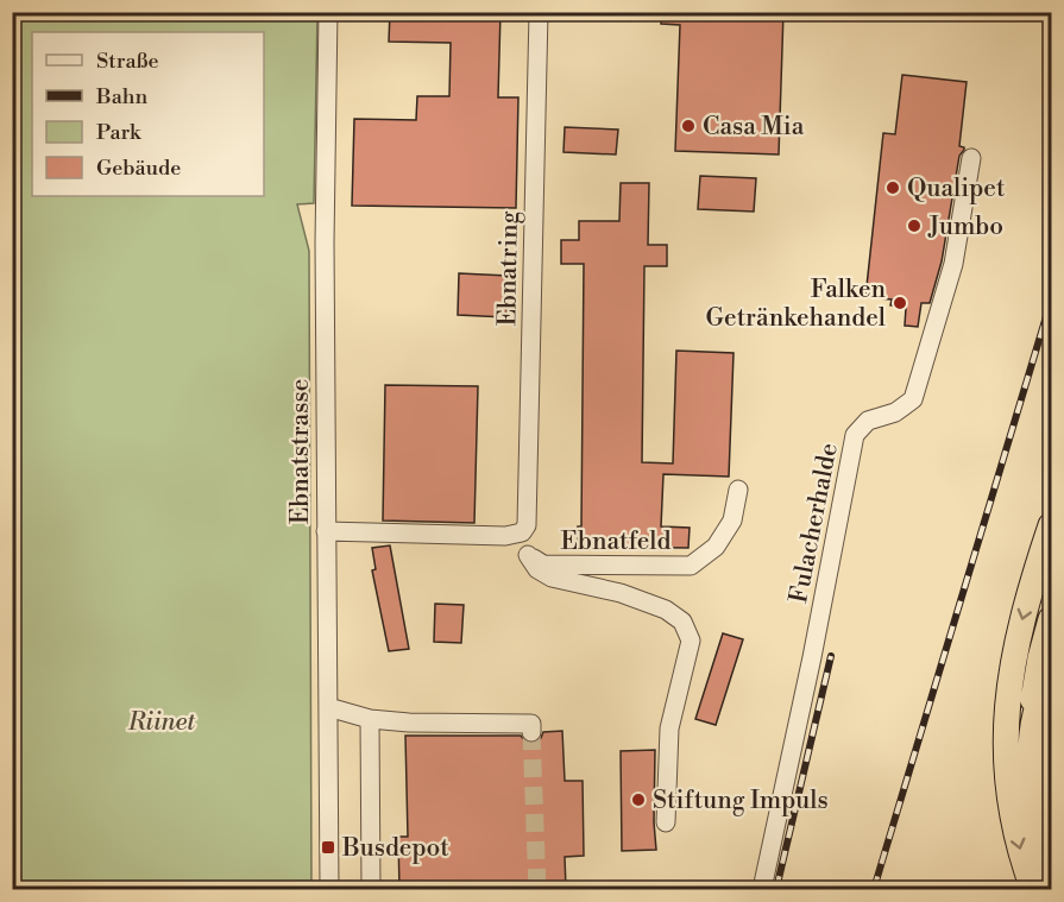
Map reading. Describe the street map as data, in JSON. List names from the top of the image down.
{
  "streets": {
    "street": [
      "Ebnatring",
      "Ebnatstrasse",
      "Fulacherhalde",
      "Ebnatfeld"
    ]
  },
  "crossings": [
    ["Ebnatring", "Ebnatfeld"]
  ],
  "parks": ["Riinet"],
  "places": {
    "other": [
      "Casa Mia",
      "Qualipet",
      "Jumbo",
      "Falken Getränkehandel",
      "Stiftung Impuls"
    ],
    "transit": ["Busdepot"]
  },
  "legend": [
    "Straße",
    "Bahn",
    "Park",
    "Gebäude"
  ]
}
